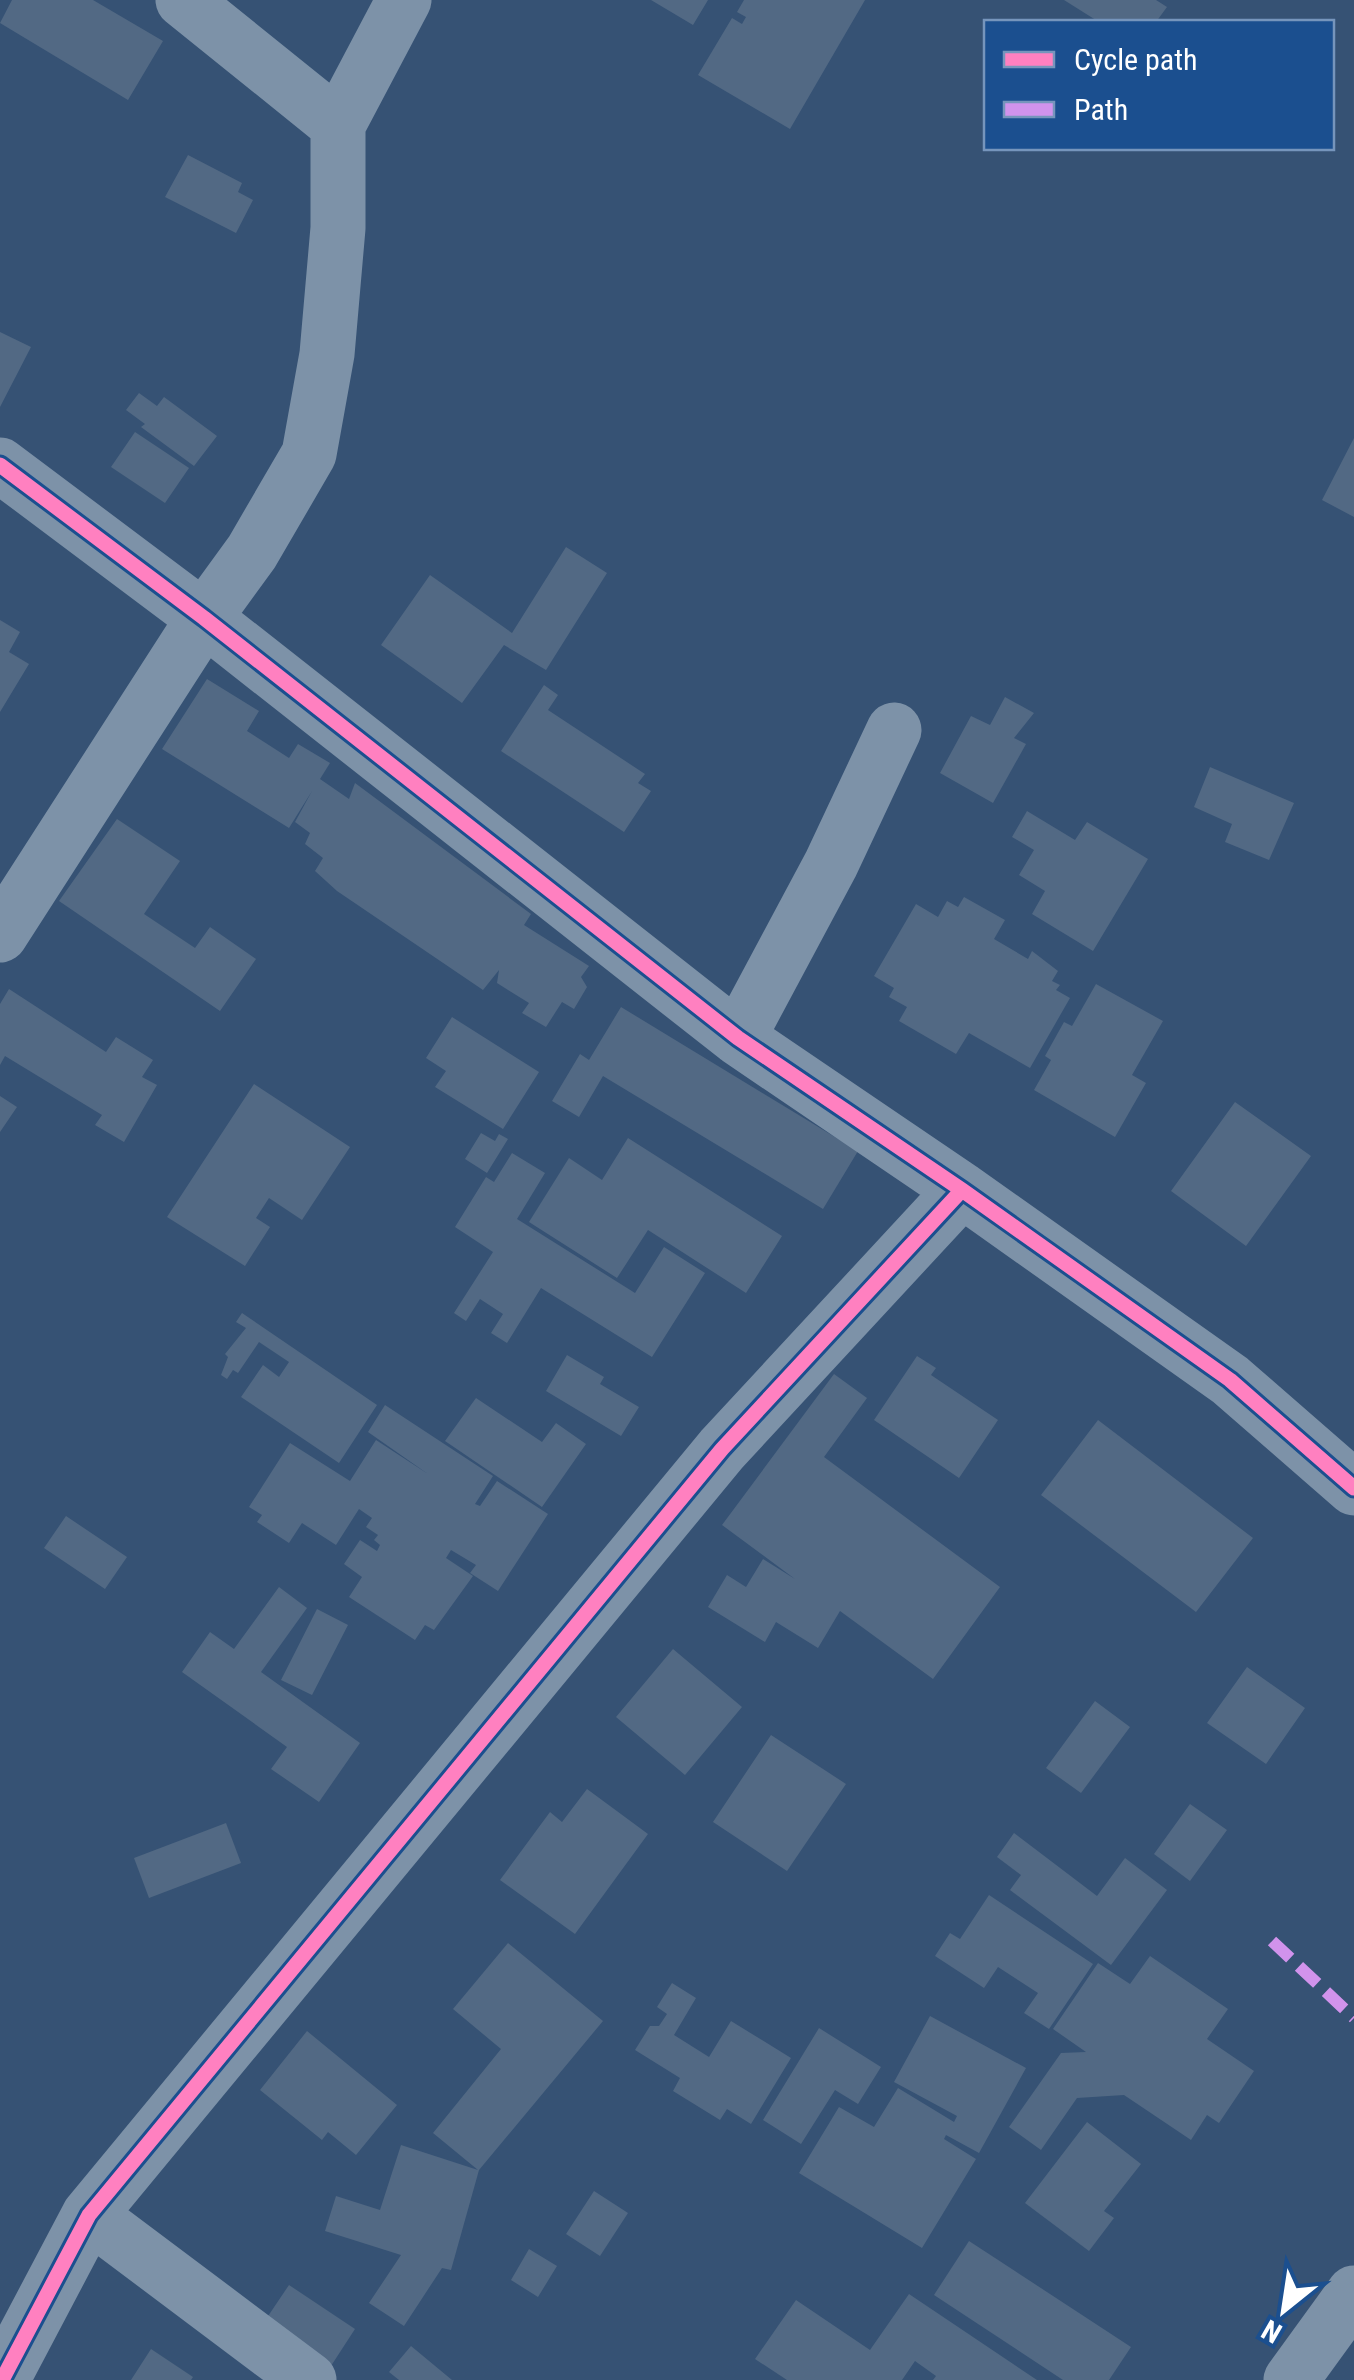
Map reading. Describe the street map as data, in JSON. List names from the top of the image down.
{
  "legend": ["Cycle path", "Path"],
  "north": "bottom left"
}
